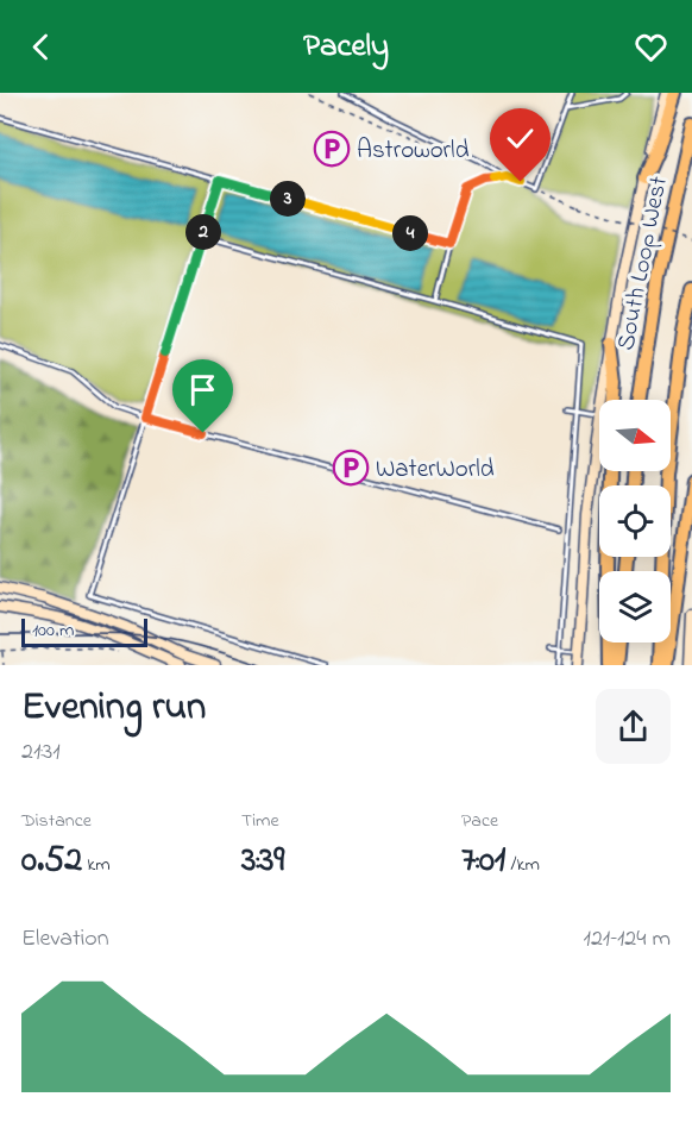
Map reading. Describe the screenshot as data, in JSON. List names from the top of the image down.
{
  "streets": {
    "highway": ["South Loop West"]
  },
  "places": {
    "parking": ["Astroworld", "WaterWorld"]
  },
  "scale_bar": "100 m",
  "north": "right",
  "page": {
    "header": "Pacely",
    "pins": ["3", "2", "4"],
    "scale": "100 m",
    "heading": ["Evening run", "21:31"],
    "stats": [
      ["Distance", "0.52 km"],
      ["Time", "3:39"],
      ["Pace", "7:01 /km"]
    ],
    "chart": ["Elevation", "121–124 m"]
  }
}
